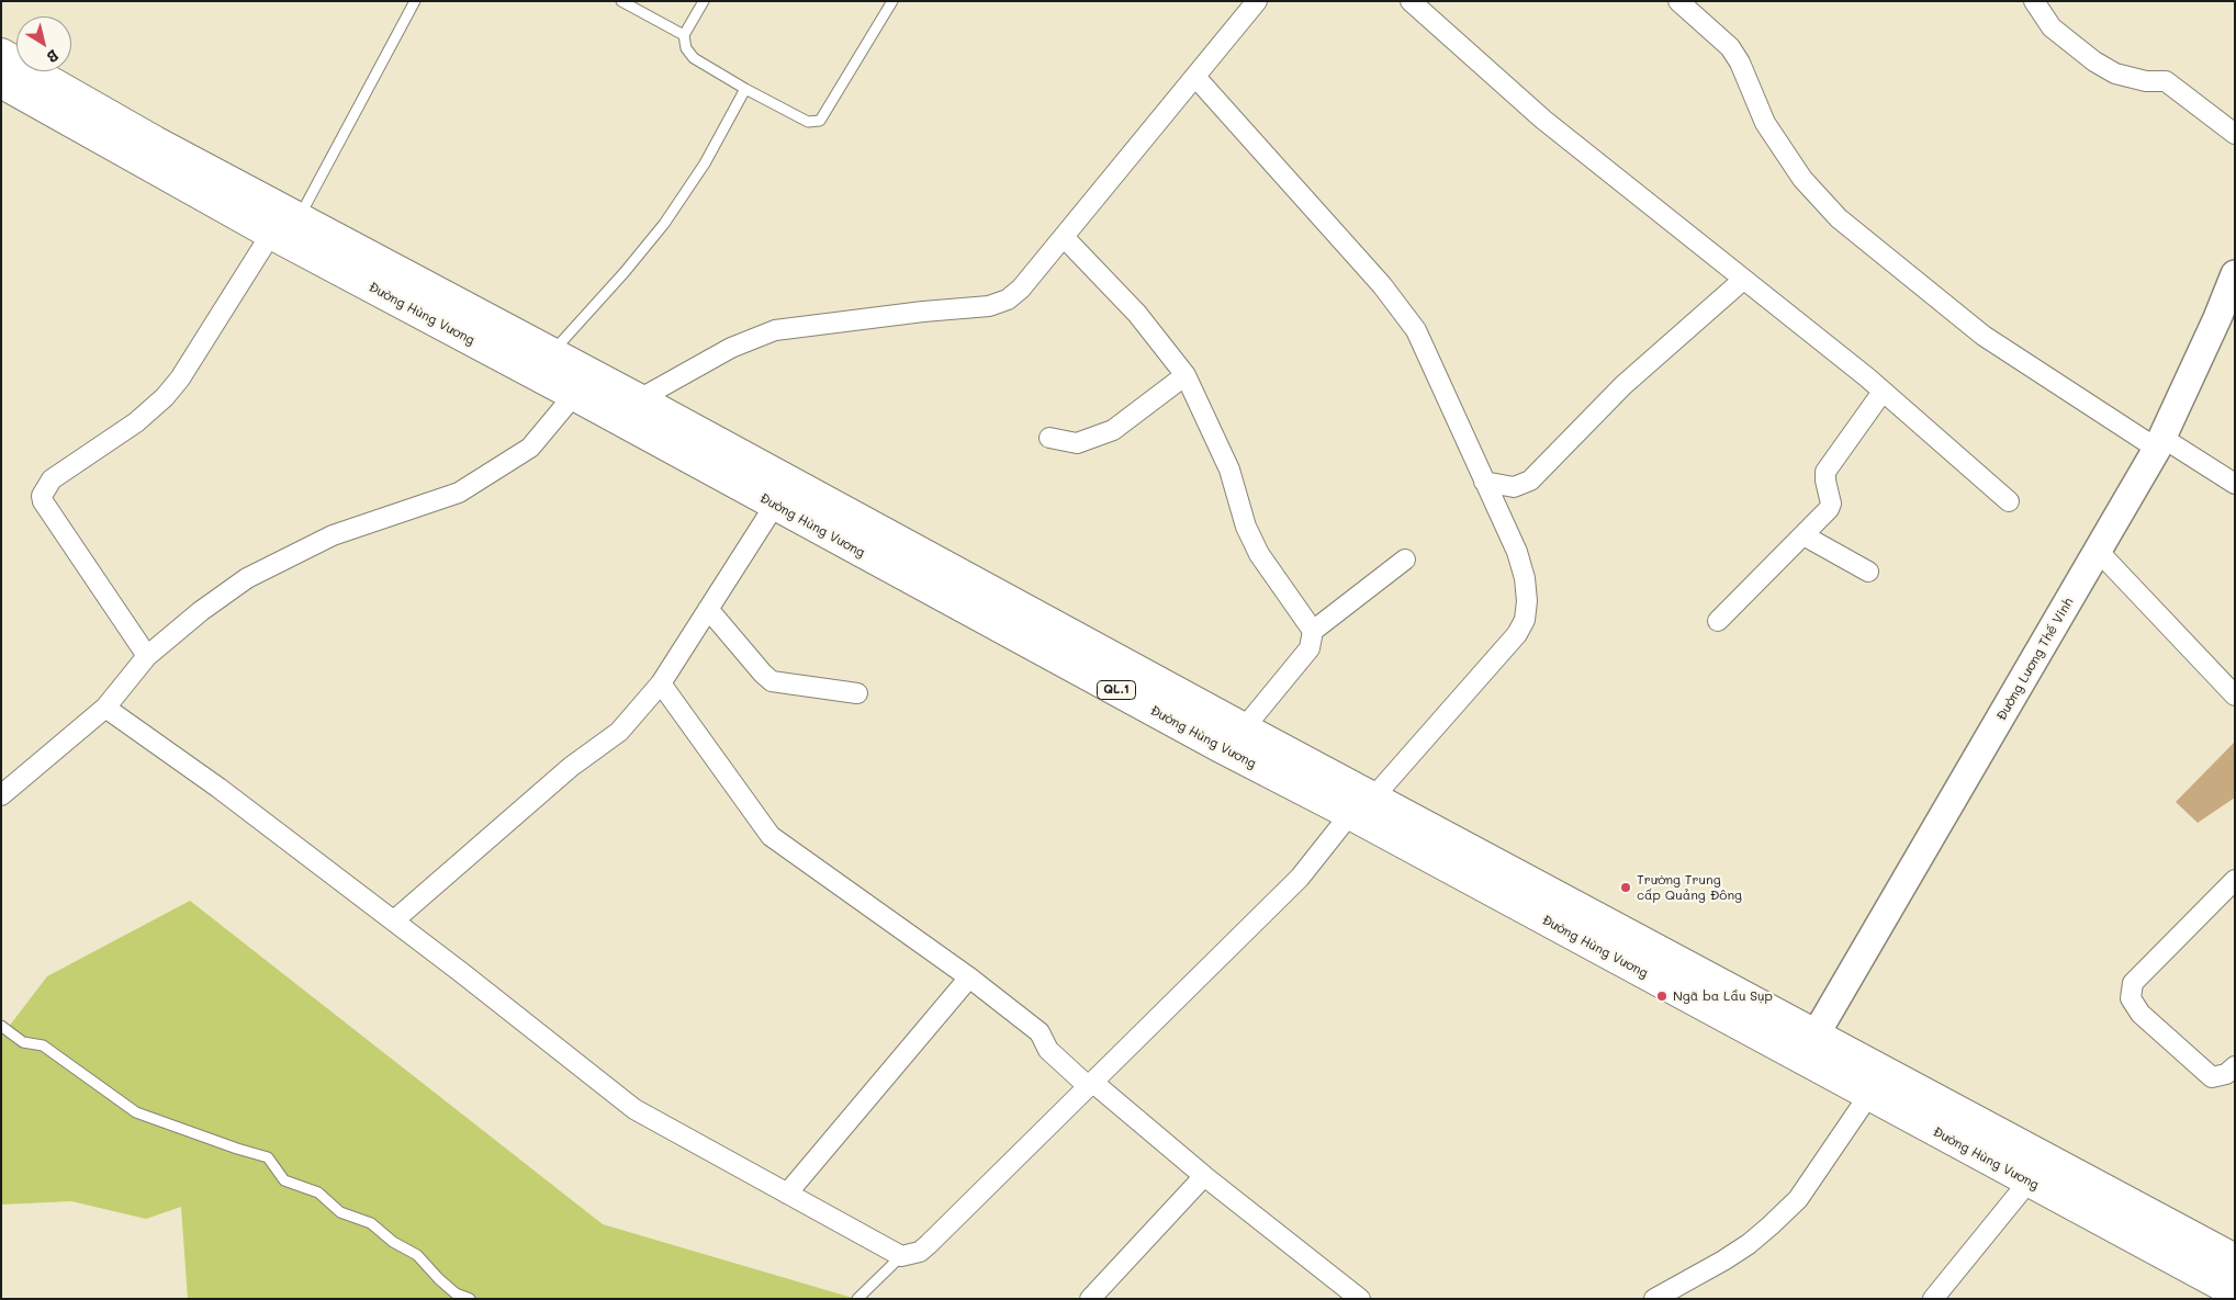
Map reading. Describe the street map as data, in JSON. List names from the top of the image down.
{
  "streets": {
    "highway": ["Đường Hùng Vương", "QL.1"],
    "street": ["Đường Lương Thế Vinh"]
  },
  "crossings": [
    ["Đường Hùng Vương", "Đường Lương Thế Vinh"]
  ],
  "places": ["Trường Trung cấp Quảng Đông", "Ngã ba Lầu Sụp"],
  "north": "bottom right"
}
